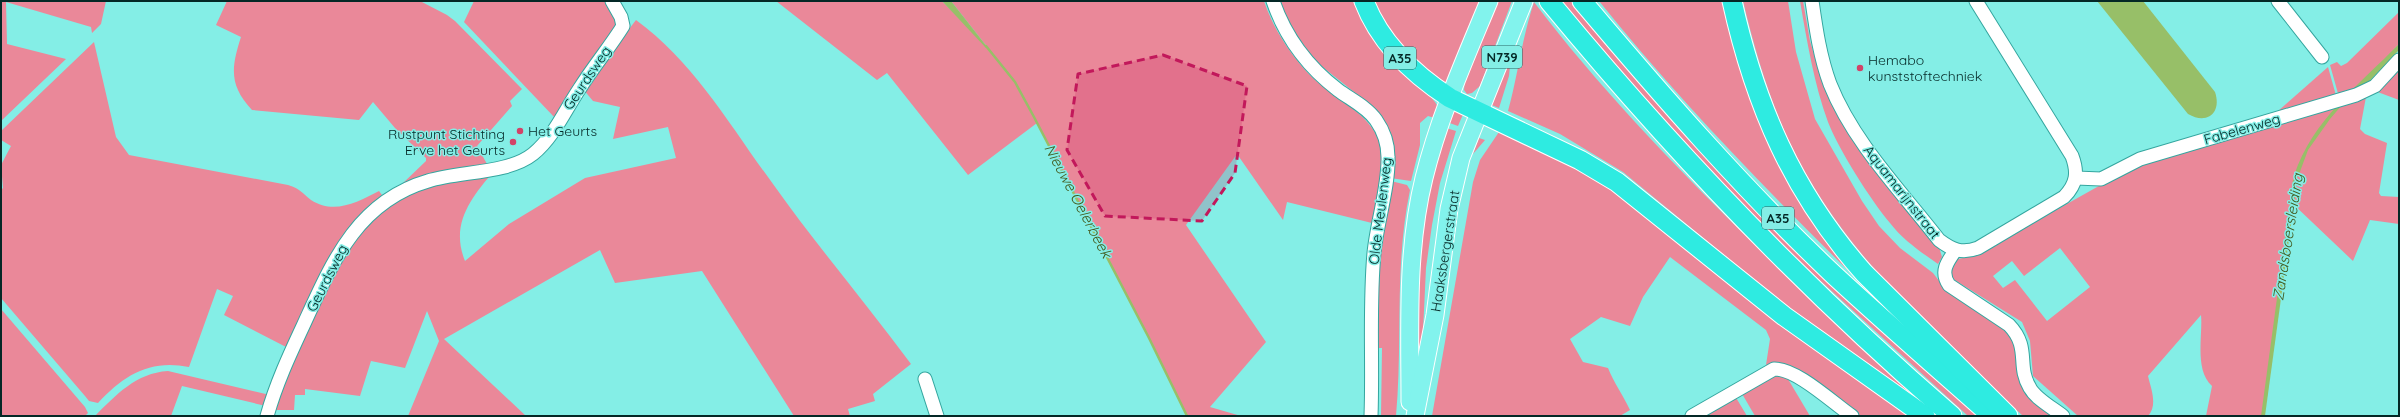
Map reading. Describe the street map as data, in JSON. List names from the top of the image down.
{
  "streets": {
    "highway": ["A35"],
    "main road": ["N739", "Haaksbergerstraat"],
    "street": [
      "Geurdsweg",
      "Fabelenweg",
      "Aquamarijnstraat",
      "Olde Meulenweg"
    ]
  },
  "crossings": [
    ["A35", "Haaksbergerstraat"]
  ],
  "water": ["Nieuwe Oelerbeek", "Zandsboersleiding"],
  "places": ["Hemabo kunststoftechniek", "Het Geurts", "Rustpunt Stichting Erve het Geurts"]
}
